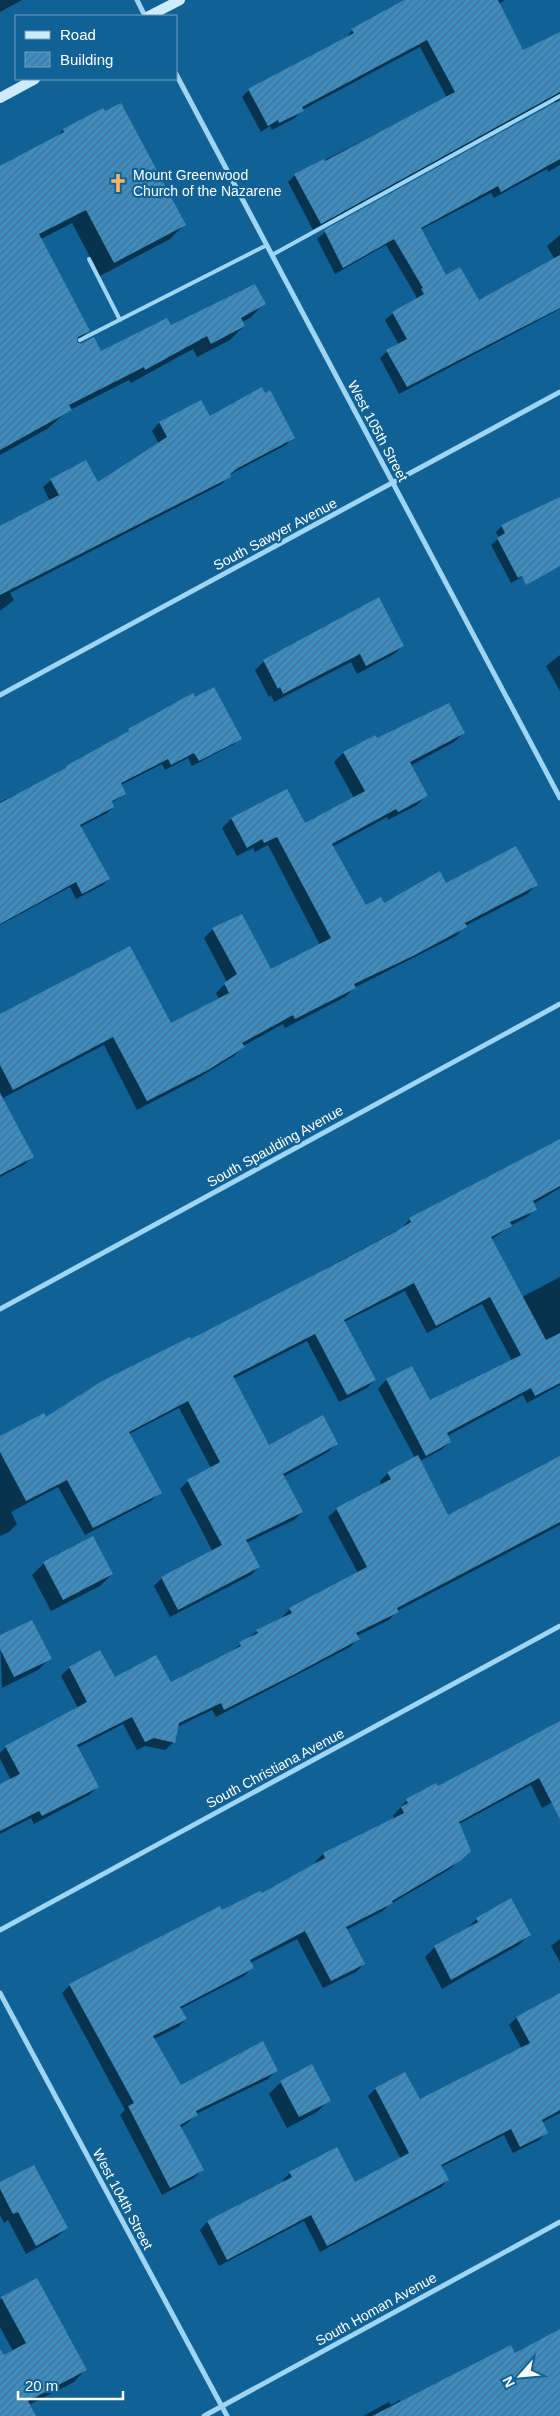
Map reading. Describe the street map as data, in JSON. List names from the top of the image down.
{
  "streets": {
    "street": [
      "West 105th Street",
      "South Sawyer Avenue",
      "South Spaulding Avenue",
      "South Christiana Avenue",
      "West 104th Street",
      "South Homan Avenue"
    ]
  },
  "crossings": [
    ["West 105th Street", "South Sawyer Avenue"],
    ["West 104th Street", "South Homan Avenue"]
  ],
  "places": {
    "church": ["Mount Greenwood Church of the Nazarene"]
  },
  "legend": ["Road", "Building"],
  "scale_bar": "20 m",
  "north": "bottom left"
}
